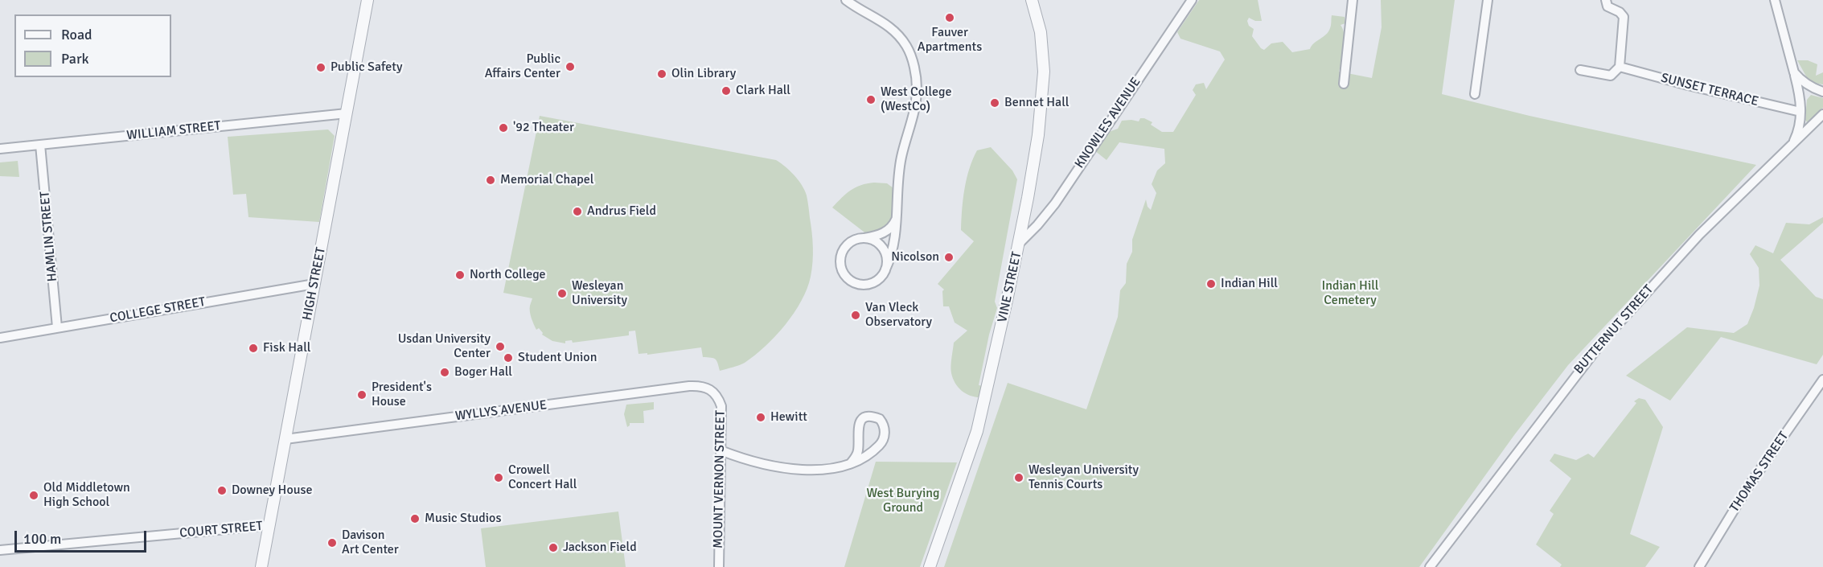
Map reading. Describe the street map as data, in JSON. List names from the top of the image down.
{
  "streets": {
    "street": [
      "SUNSET TERRACE",
      "KNOWLES AVENUE",
      "WILLIAM STREET",
      "HAMLIN STREET",
      "HIGH STREET",
      "VINE STREET",
      "COLLEGE STREET",
      "BUTTERNUT STREET",
      "WYLLYS AVENUE",
      "THOMAS STREET",
      "MOUNT VERNON STREET",
      "COURT STREET"
    ]
  },
  "crossings": [
    ["KNOWLES AVENUE", "VINE STREET"],
    ["WILLIAM STREET", "HAMLIN STREET"],
    ["WILLIAM STREET", "HIGH STREET"],
    ["HAMLIN STREET", "COLLEGE STREET"],
    ["HIGH STREET", "COLLEGE STREET"],
    ["HIGH STREET", "WYLLYS AVENUE"],
    ["HIGH STREET", "COURT STREET"],
    ["WYLLYS AVENUE", "MOUNT VERNON STREET"]
  ],
  "parks": ["Indian Hill Cemetery", "West Burying Ground"],
  "places": [
    "Fauver Apartments",
    "Public Affairs Center",
    "Public Safety",
    "Olin Library",
    "Clark Hall",
    "West College (WestCo)",
    "Bennet Hall",
    "'92 Theater",
    "Memorial Chapel",
    "Andrus Field",
    "Nicolson",
    "North College",
    "Indian Hill",
    "Wesleyan University",
    "Van Vleck Observatory",
    "Usdan University Center",
    "Fisk Hall",
    "Student Union",
    "Boger Hall",
    "President's House",
    "Hewitt",
    "Crowell Concert Hall",
    "Wesleyan University Tennis Courts",
    "Downey House",
    "Old Middletown High School",
    "Music Studios",
    "Davison Art Center",
    "Jackson Field"
  ],
  "legend": ["Road", "Park"],
  "scale_bar": "100 m"
}
